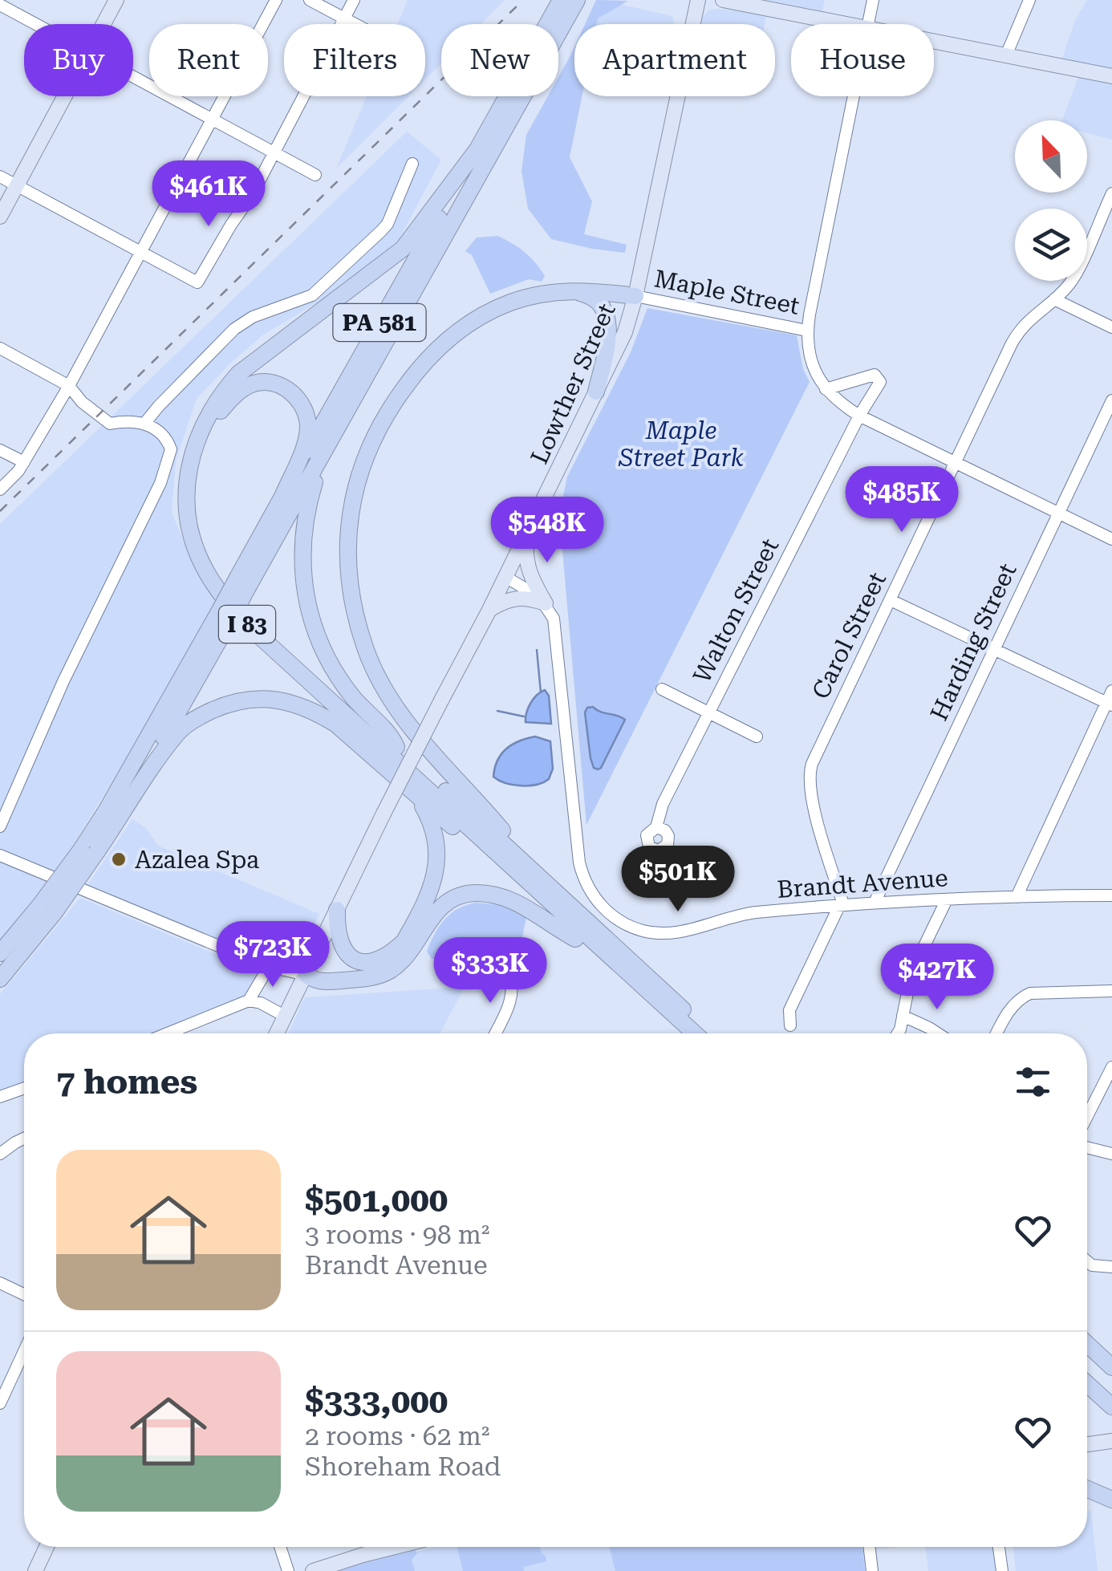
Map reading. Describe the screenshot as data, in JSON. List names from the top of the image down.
{
  "streets": {
    "highway": ["PA 581", "I 83"],
    "main road": ["Lowther Street"],
    "street": [
      "Maple Street",
      "Walton Street",
      "Carol Street",
      "Harding Street",
      "Brandt Avenue"
    ]
  },
  "crossings": [
    ["Maple Street", "Lowther Street"],
    ["Maple Street", "Walton Street"],
    ["PA 581", "I 83"],
    ["Carol Street", "Brandt Avenue"],
    ["Harding Street", "Brandt Avenue"]
  ],
  "parks": ["Maple Street Park"],
  "places": ["Azalea Spa"],
  "north": "top left",
  "page": {
    "chip": [
      "Buy",
      "Rent",
      "Filters",
      "New",
      "Apartment",
      "House"
    ],
    "price": [
      "$461K",
      "$485K",
      "$548K",
      "$501K",
      "$723K",
      "$333K",
      "$427K"
    ],
    "heading": "7 homes",
    "list": [
      {
        "name": "$501,000",
        "note": "3 rooms · 98 m² · Brandt Avenue"
      },
      {
        "name": "$333,000",
        "note": "2 rooms · 62 m² · Shoreham Road"
      }
    ]
  }
}
